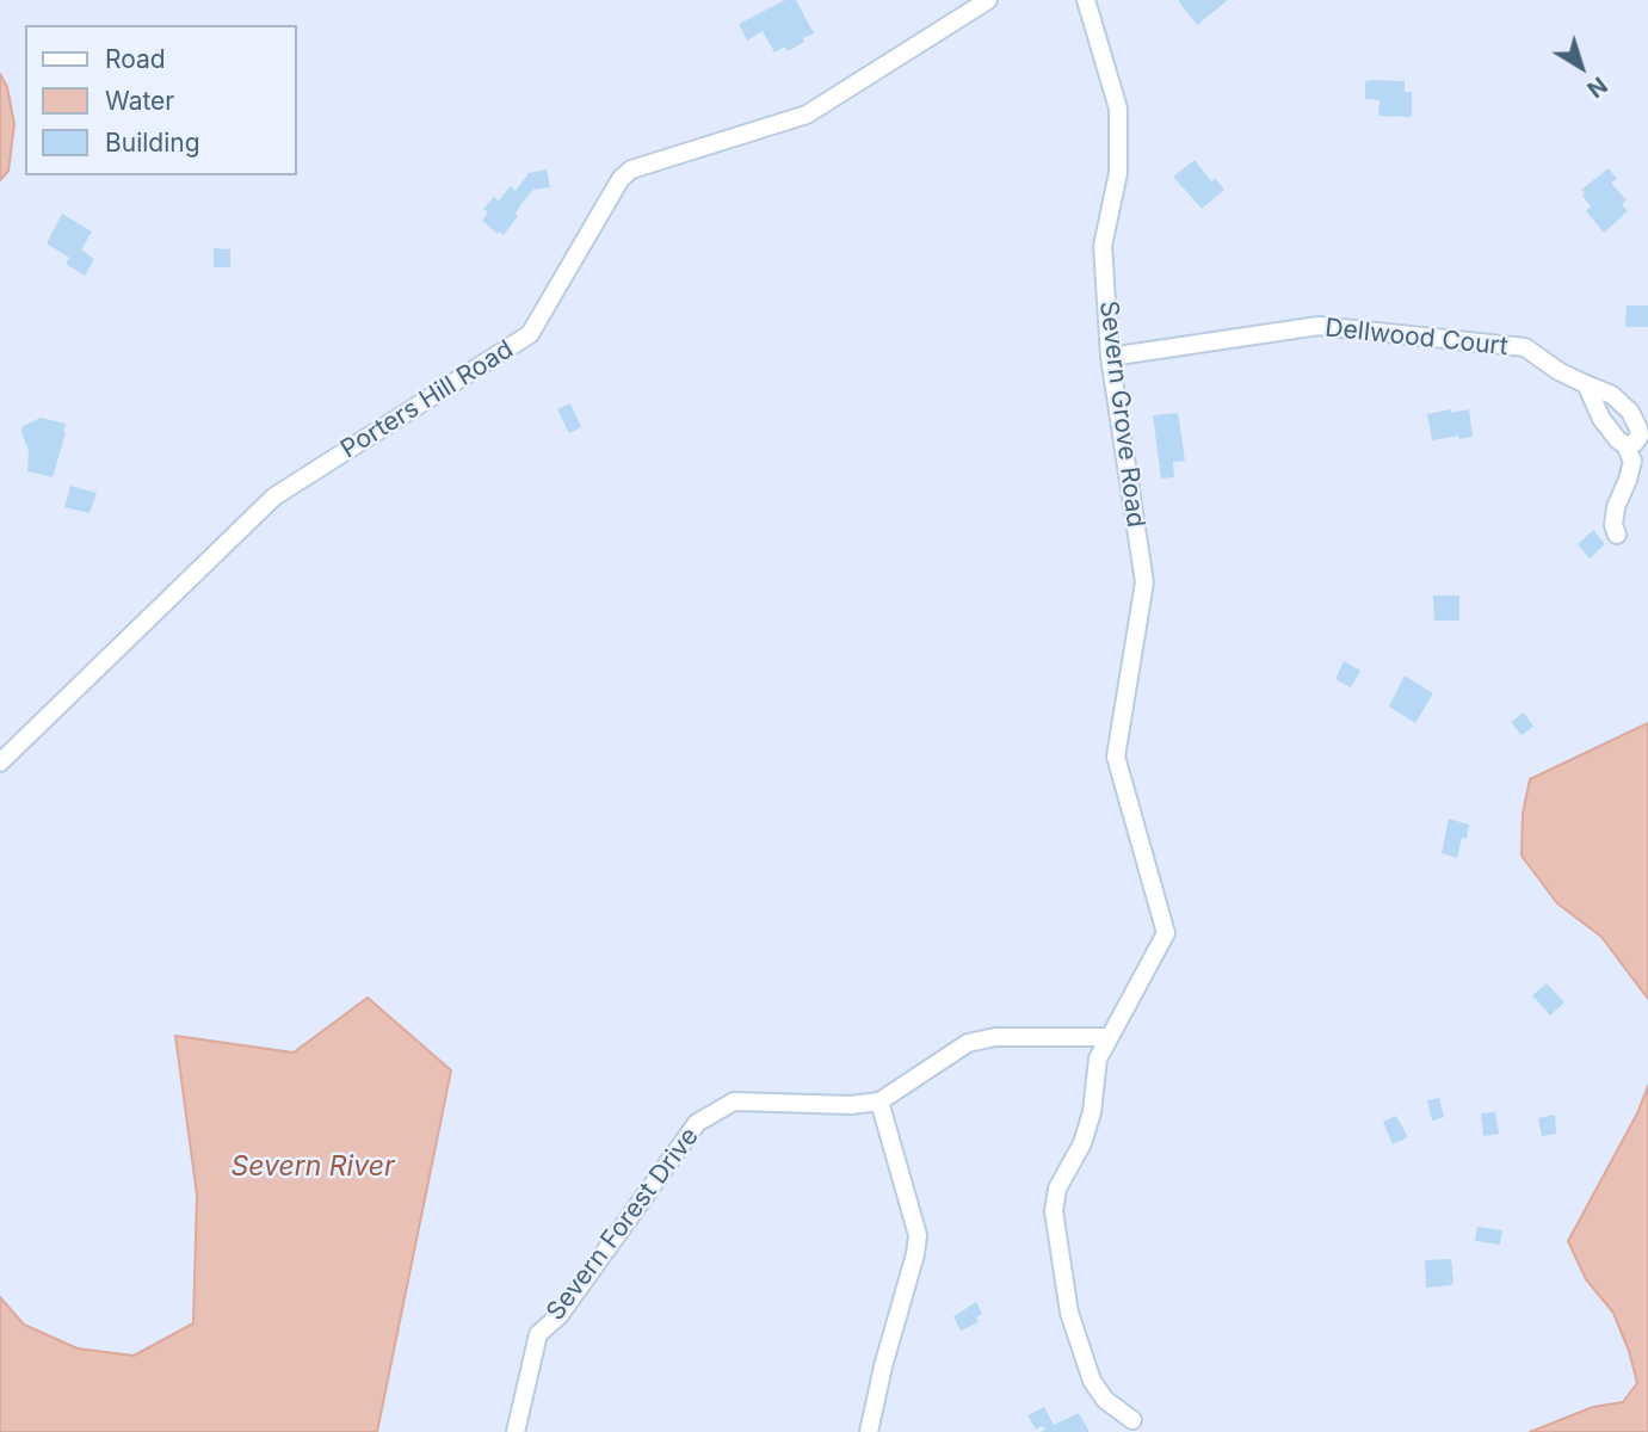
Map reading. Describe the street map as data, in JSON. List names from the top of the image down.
{
  "streets": {
    "street": [
      "Dellwood Court",
      "Porters Hill Road",
      "Severn Grove Road",
      "Severn Forest Drive"
    ]
  },
  "crossings": [
    ["Dellwood Court", "Severn Grove Road"],
    ["Severn Grove Road", "Severn Forest Drive"]
  ],
  "water": ["Severn River"],
  "legend": ["Road", "Water", "Building"],
  "north": "bottom right"
}
